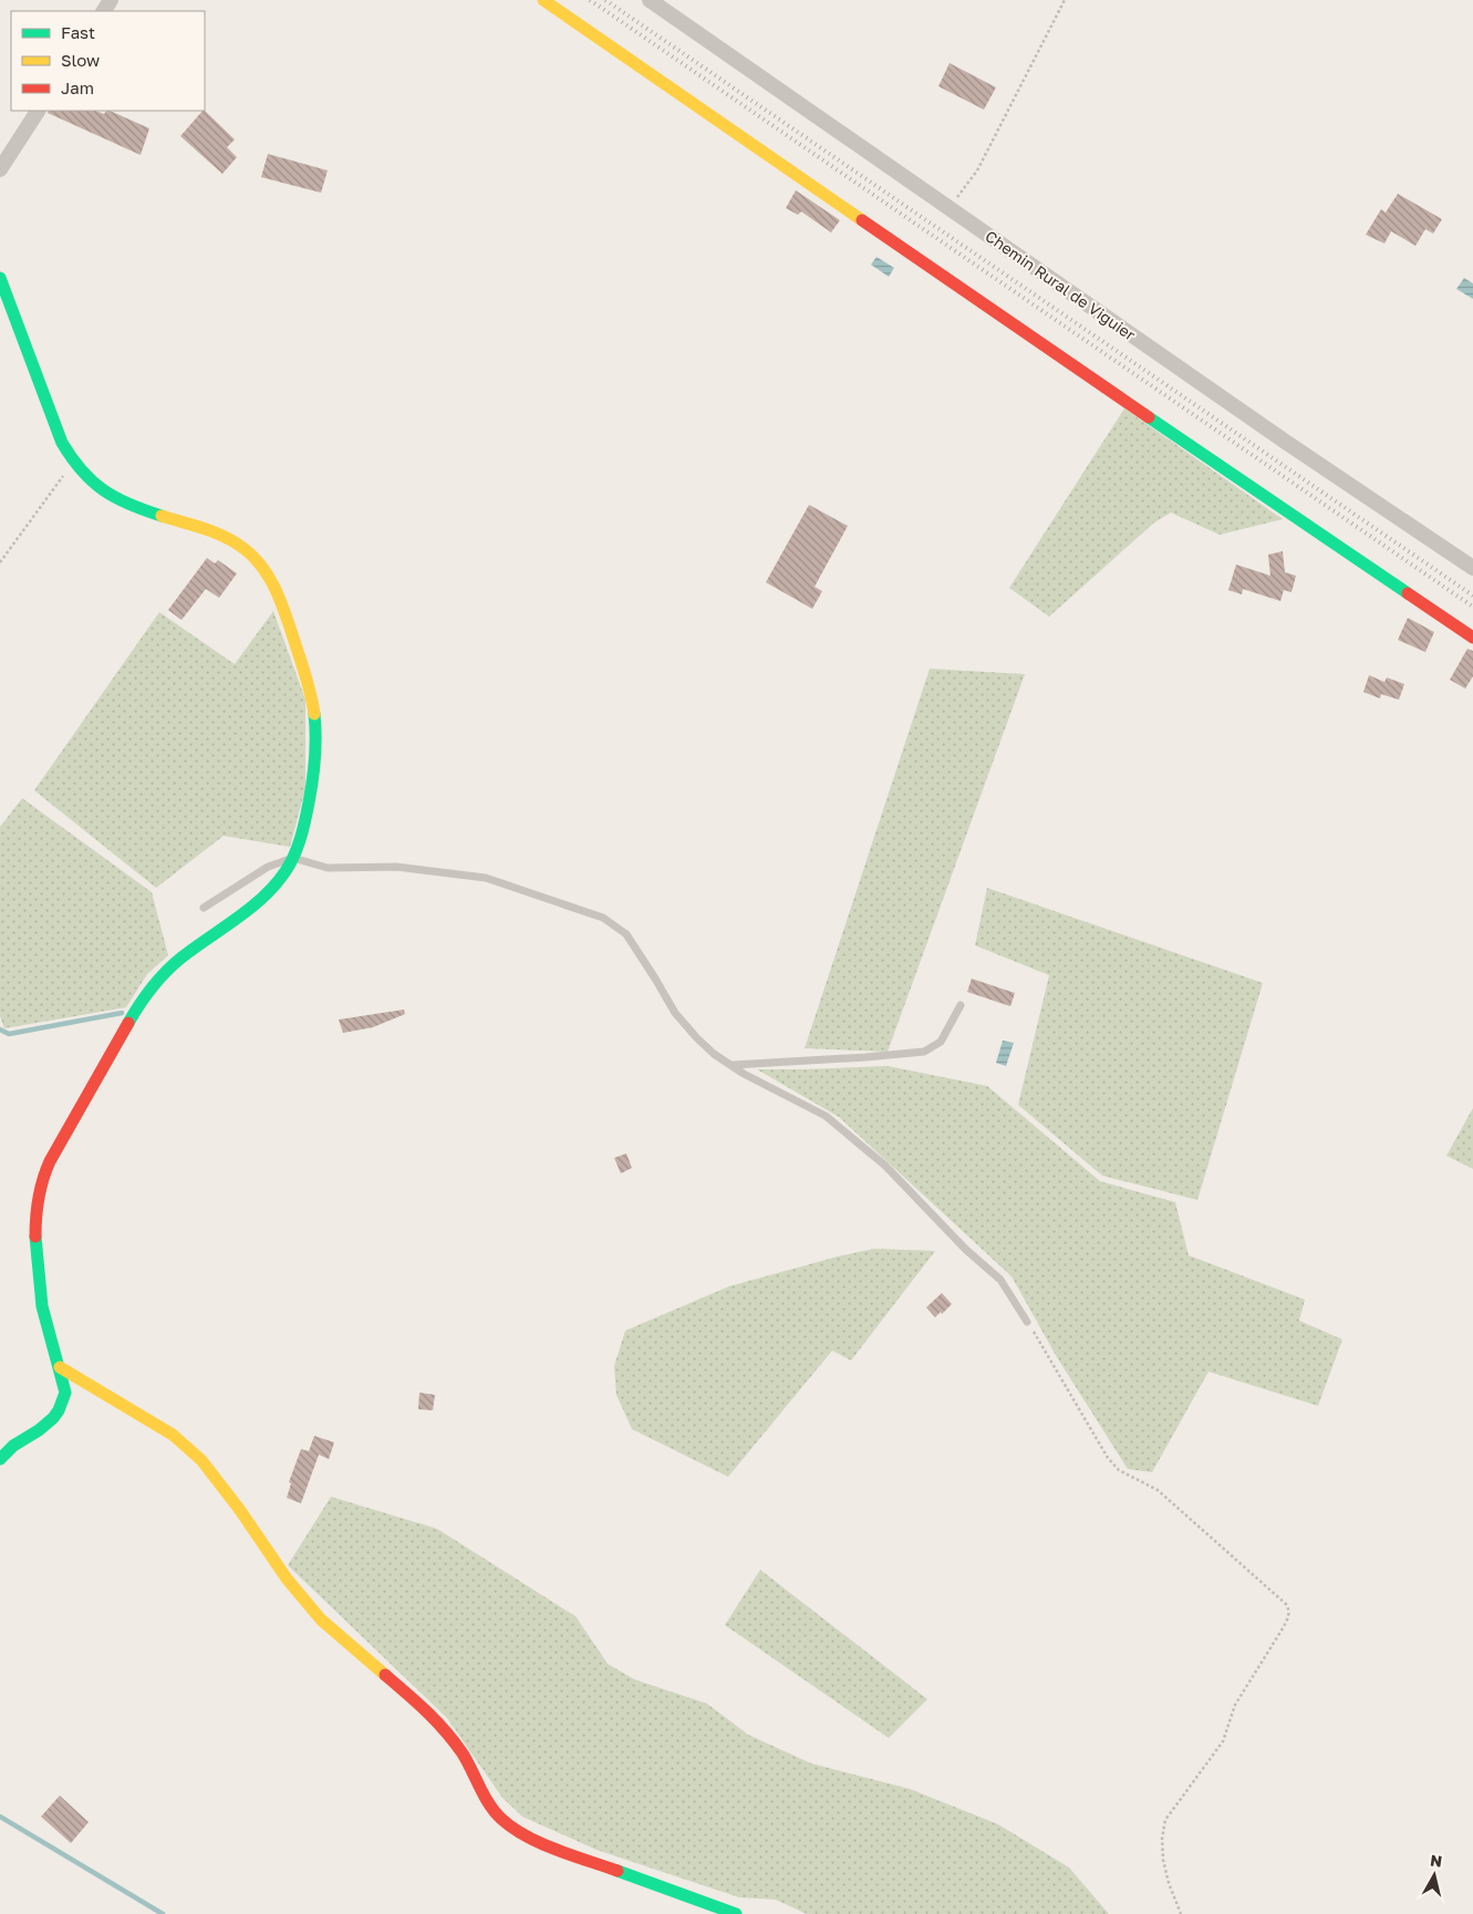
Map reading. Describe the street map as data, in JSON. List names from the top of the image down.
{
  "streets": {
    "street": ["Chemin Rural de Viguier"]
  },
  "legend": ["Fast", "Slow", "Jam"],
  "north": "top"
}
